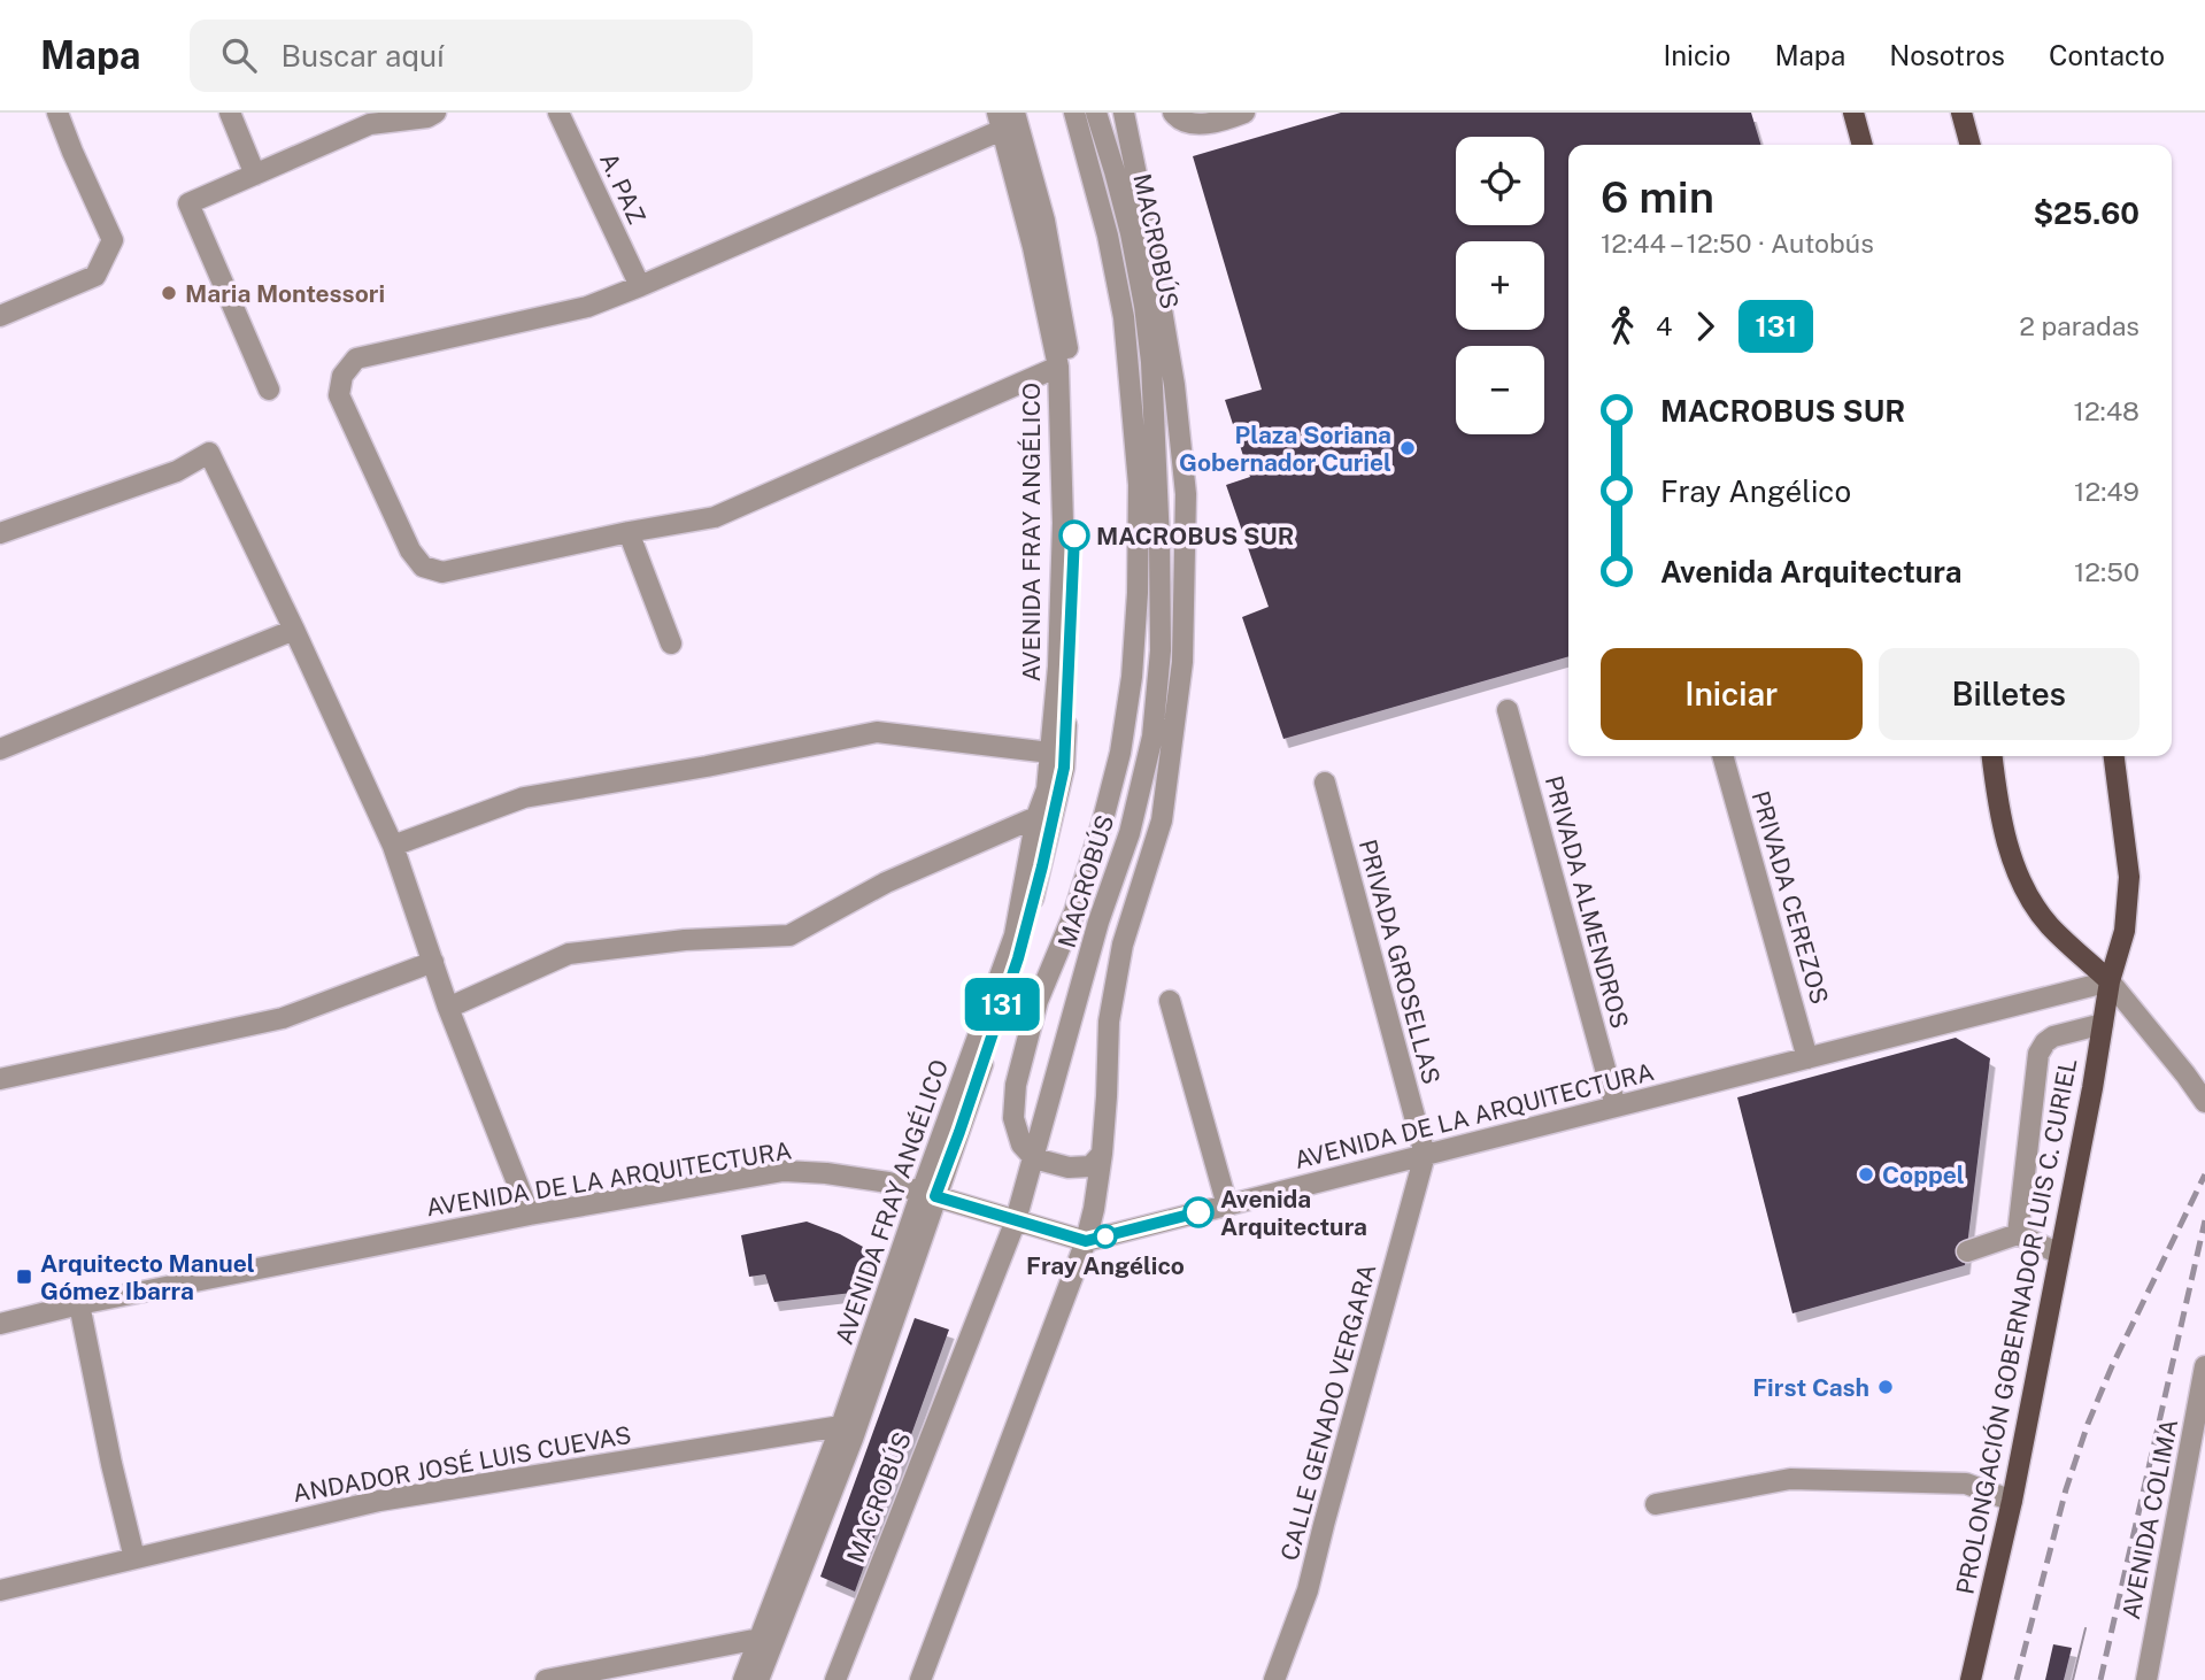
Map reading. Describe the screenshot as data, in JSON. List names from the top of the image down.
{
  "streets": {
    "main road": ["PROLONGACIÓN GOBERNADOR LUIS C. CURIEL"],
    "street": [
      "A. PAZ",
      "MACROBÚS",
      "AVENIDA FRAY ANGÉLICO",
      "PRIVADA CEREZOS",
      "PRIVADA ALMENDROS",
      "PRIVADA GROSELLAS",
      "AVENIDA DE LA ARQUITECTURA",
      "CALLE GENADO VERGARA",
      "ANDADOR JOSÉ LUIS CUEVAS",
      "AVENIDA COLIMA"
    ]
  },
  "crossings": [
    ["MACROBÚS", "AVENIDA FRAY ANGÉLICO"],
    ["MACROBÚS", "AVENIDA DE LA ARQUITECTURA"],
    ["AVENIDA FRAY ANGÉLICO", "AVENIDA DE LA ARQUITECTURA"],
    ["AVENIDA FRAY ANGÉLICO", "ANDADOR JOSÉ LUIS CUEVAS"],
    ["PRIVADA CEREZOS", "AVENIDA DE LA ARQUITECTURA"],
    ["PRIVADA ALMENDROS", "AVENIDA DE LA ARQUITECTURA"],
    ["PRIVADA GROSELLAS", "AVENIDA DE LA ARQUITECTURA"],
    ["PRIVADA GROSELLAS", "CALLE GENADO VERGARA"],
    ["AVENIDA DE LA ARQUITECTURA", "PROLONGACIÓN GOBERNADOR LUIS C. CURIEL"],
    ["AVENIDA DE LA ARQUITECTURA", "CALLE GENADO VERGARA"]
  ],
  "places": {
    "other": [
      "Maria Montessori",
      "Plaza Soriana Gobernador Curiel",
      "MACROBUS SUR",
      "Coppel",
      "Avenida Arquitectura",
      "Fray Angélico",
      "First Cash"
    ],
    "transit": ["Arquitecto Manuel Gómez Ibarra"]
  },
  "lines": ["bus line 131"],
  "page": {
    "header": "Mapa",
    "search": "Buscar aquí",
    "nav": [
      "Inicio",
      "Mapa",
      "Nosotros",
      "Contacto"
    ],
    "on_map": "131",
    "map_buttons": ["+", "−"],
    "heading": ["6 min", "12:44 – 12:50 · Autobús", "$25.60"],
    "legs": ["4", "131", "2 paradas"],
    "list": [
      {
        "name": "MACROBUS SUR",
        "value": "12:48"
      },
      {
        "name": "Fray Angélico",
        "value": "12:49"
      },
      {
        "name": "Avenida Arquitectura",
        "value": "12:50"
      }
    ],
    "buttons": ["Iniciar", "Billetes"]
  }
}
